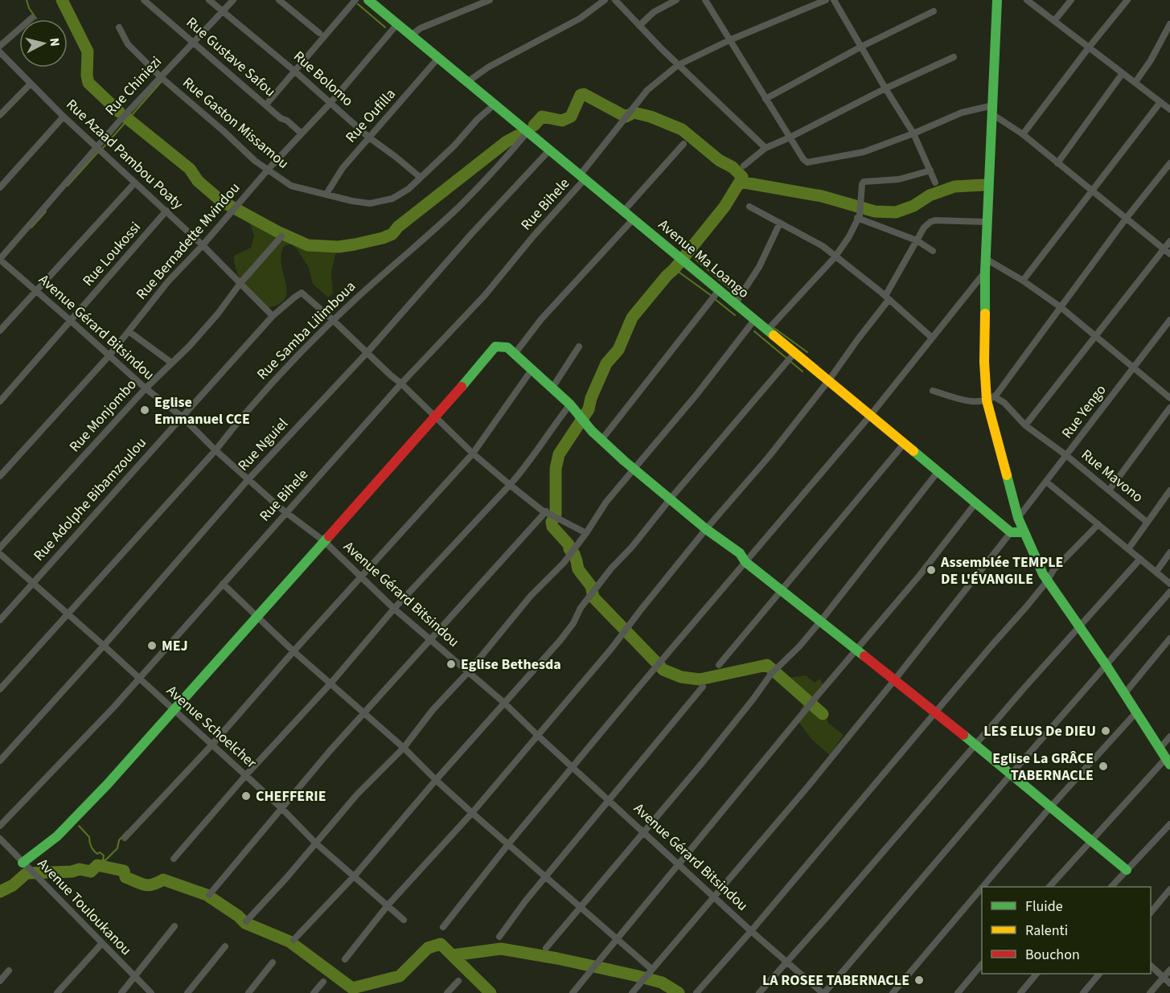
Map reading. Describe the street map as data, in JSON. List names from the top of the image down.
{
  "streets": {
    "main road": ["Avenue Ma Loango"],
    "street": [
      "Rue Gustave Safou",
      "Rue Bolomo",
      "Rue Chiniezi",
      "Rue Oufilla",
      "Rue Gaston Missamou",
      "Rue Azaad Pambou Poaty",
      "Rue Bihele",
      "Rue Bernadette Mvindou",
      "Rue Loukossi",
      "Avenue Gérard Bitsindou",
      "Rue Samba Lilimboua",
      "Rue Yengo",
      "Rue Monjombo",
      "Rue Nguiel",
      "Rue Mavono",
      "Rue Adolphe Bibamzoulou",
      "Avenue Schoelcher",
      "Avenue Touloukanou"
    ]
  },
  "crossings": [
    ["Rue Gustave Safou", "Rue Chiniezi"],
    ["Rue Gustave Safou", "Rue Bernadette Mvindou"],
    ["Rue Bolomo", "Rue Chiniezi"],
    ["Rue Bolomo", "Rue Oufilla"],
    ["Rue Bolomo", "Rue Gaston Missamou"],
    ["Rue Bolomo", "Rue Bernadette Mvindou"],
    ["Rue Chiniezi", "Rue Gaston Missamou"],
    ["Rue Chiniezi", "Rue Azaad Pambou Poaty"],
    ["Rue Chiniezi", "Avenue Gérard Bitsindou"],
    ["Rue Oufilla", "Rue Gaston Missamou"],
    ["Rue Oufilla", "Avenue Ma Loango"],
    ["Rue Gaston Missamou", "Rue Bernadette Mvindou"],
    ["Rue Gaston Missamou", "Avenue Ma Loango"],
    ["Rue Azaad Pambou Poaty", "Rue Bernadette Mvindou"],
    ["Rue Azaad Pambou Poaty", "Rue Loukossi"],
    ["Rue Azaad Pambou Poaty", "Rue Monjombo"],
    ["Rue Azaad Pambou Poaty", "Rue Adolphe Bibamzoulou"],
    ["Rue Bihele", "Avenue Ma Loango"],
    ["Rue Bihele", "Avenue Gérard Bitsindou"],
    ["Rue Bihele", "Avenue Schoelcher"],
    ["Rue Bernadette Mvindou", "Avenue Ma Loango"],
    ["Rue Bernadette Mvindou", "Avenue Gérard Bitsindou"],
    ["Rue Loukossi", "Avenue Gérard Bitsindou"],
    ["Avenue Ma Loango", "Rue Samba Lilimboua"],
    ["Avenue Ma Loango", "Rue Nguiel"],
    ["Avenue Gérard Bitsindou", "Rue Samba Lilimboua"],
    ["Avenue Gérard Bitsindou", "Rue Monjombo"],
    ["Avenue Gérard Bitsindou", "Rue Nguiel"],
    ["Avenue Gérard Bitsindou", "Rue Adolphe Bibamzoulou"],
    ["Rue Samba Lilimboua", "Rue Adolphe Bibamzoulou"],
    ["Rue Samba Lilimboua", "Avenue Schoelcher"],
    ["Rue Yengo", "Rue Mavono"],
    ["Rue Nguiel", "Avenue Schoelcher"],
    ["Rue Adolphe Bibamzoulou", "Avenue Schoelcher"]
  ],
  "places": [
    "Eglise Emmanuel CCE",
    "Assemblée TEMPLE DE L'ÉVANGILE",
    "MEJ",
    "Eglise Bethesda",
    "LES ELUS De DIEU",
    "Eglise La GRÂCE TABERNACLE",
    "CHEFFERIE",
    "LA ROSEE TABERNACLE"
  ],
  "legend": ["Fluide", "Ralenti", "Bouchon"],
  "north": "right"
}
